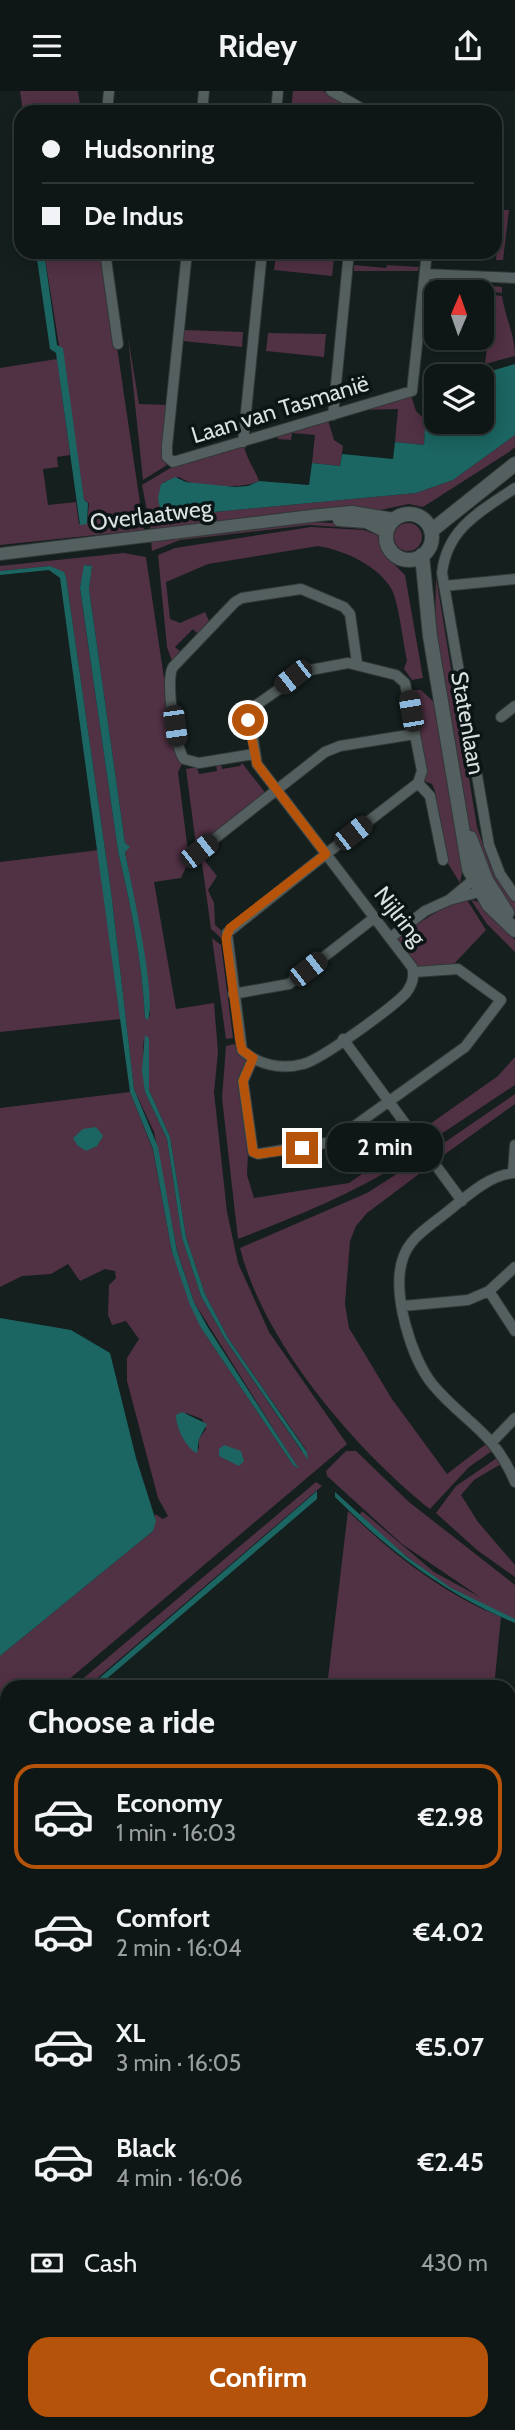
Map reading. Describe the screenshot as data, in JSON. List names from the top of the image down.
{
  "streets": {
    "main road": ["Statenlaan"],
    "street": ["Laan van Tasmanië", "Overlaatweg", "Nijlring"]
  },
  "crossings": [
    ["Overlaatweg", "Statenlaan"]
  ],
  "north": "top",
  "page": {
    "header": "Ridey",
    "banner": ["Hudsonring", "De Indus"],
    "bubble": "2 min",
    "heading": "Choose a ride",
    "list": [
      {
        "name": "Economy",
        "note": "1 min · 16:03",
        "value": "€2.98"
      },
      {
        "name": "Comfort",
        "note": "2 min · 16:04",
        "value": "€4.02"
      },
      {
        "name": "XL",
        "note": "3 min · 16:05",
        "value": "€5.07"
      },
      {
        "name": "Black",
        "note": "4 min · 16:06",
        "value": "€2.45"
      }
    ],
    "pay": ["Cash", "430 m"],
    "buttons": "Confirm"
  }
}
